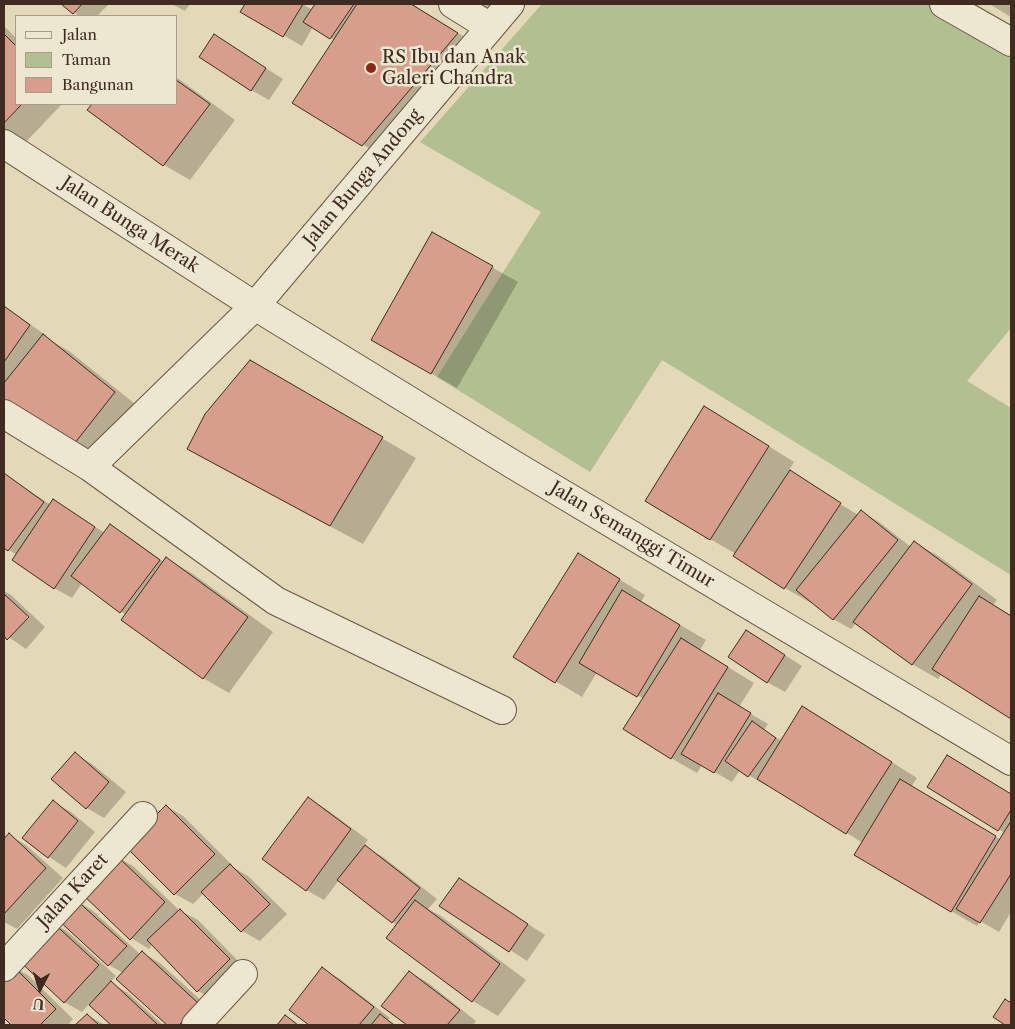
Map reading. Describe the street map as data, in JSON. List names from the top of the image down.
{
  "streets": {
    "street": [
      "Jalan Bunga Andong",
      "Jalan Bunga Merak",
      "Jalan Semanggi Timur",
      "Jalan Karet"
    ]
  },
  "crossings": [
    ["Jalan Bunga Andong", "Jalan Bunga Merak"],
    ["Jalan Bunga Andong", "Jalan Semanggi Timur"],
    ["Jalan Bunga Merak", "Jalan Semanggi Timur"]
  ],
  "places": ["RS Ibu dan Anak Galeri Chandra"],
  "legend": ["Jalan", "Taman", "Bangunan"],
  "north": "bottom"
}
